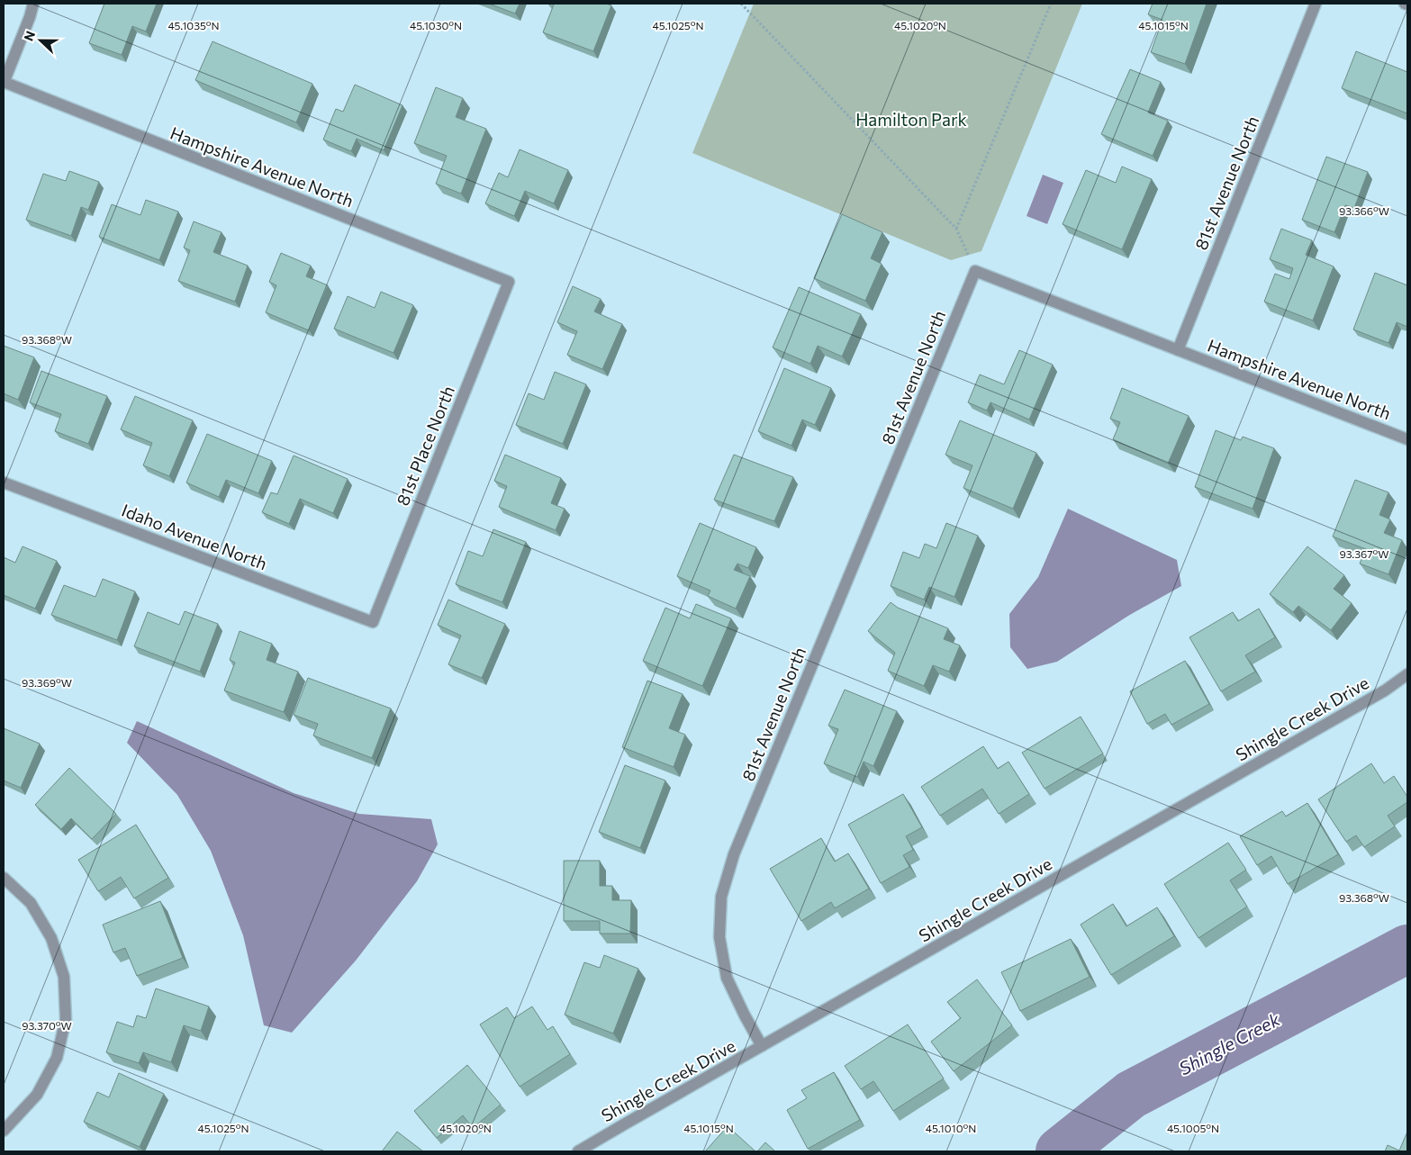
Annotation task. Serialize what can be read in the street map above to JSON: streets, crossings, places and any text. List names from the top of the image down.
{
  "streets": {
    "street": [
      "Hampshire Avenue North",
      "81st Avenue North",
      "81st Place North",
      "Idaho Avenue North",
      "Shingle Creek Drive"
    ]
  },
  "crossings": [
    ["Hampshire Avenue North", "81st Avenue North"],
    ["Hampshire Avenue North", "81st Place North"],
    ["81st Avenue North", "Shingle Creek Drive"],
    ["81st Place North", "Idaho Avenue North"]
  ],
  "water": ["Shingle Creek"],
  "parks": ["Hamilton Park"],
  "north": "left",
  "coordinates": [
    "45.1035°N",
    "45.1030°N",
    "45.1025°N",
    "45.1020°N",
    "45.1015°N",
    "93.366°W",
    "93.368°W",
    "93.367°W",
    "93.369°W",
    "93.370°W",
    "45.1010°N",
    "45.1005°N"
  ]
}
